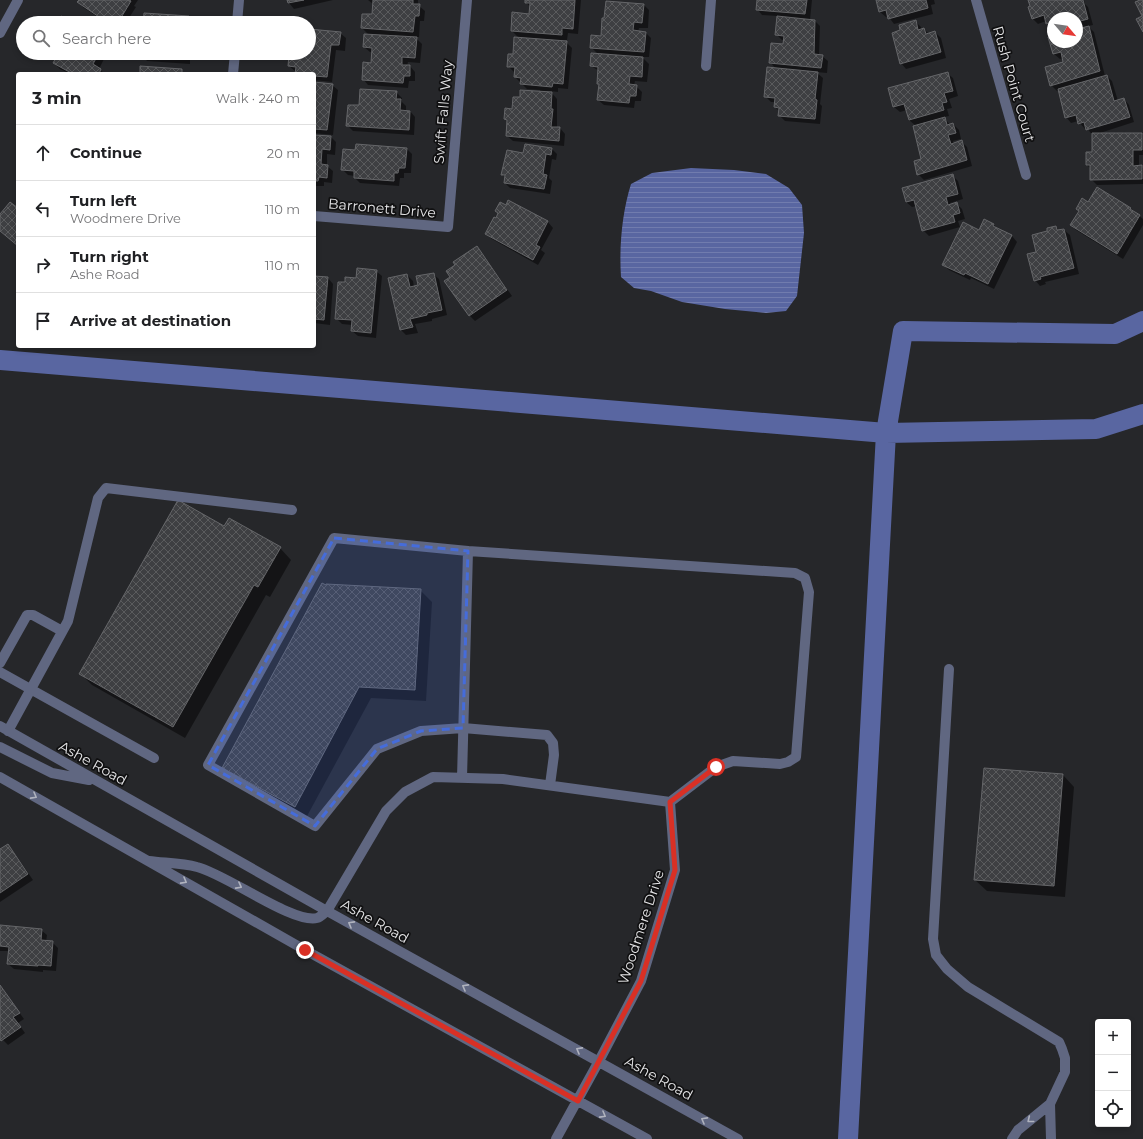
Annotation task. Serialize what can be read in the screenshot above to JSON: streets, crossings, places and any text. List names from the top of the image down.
{
  "streets": {
    "street": [
      "Rush Point Court",
      "Swift Falls Way",
      "Barronett Drive",
      "Ashe Road",
      "Woodmere Drive"
    ]
  },
  "crossings": [
    ["Swift Falls Way", "Barronett Drive"],
    ["Ashe Road", "Woodmere Drive"]
  ],
  "north": "bottom right",
  "page": {
    "search": "Search here",
    "heading": ["3 min", "Walk · 240 m"],
    "list": [
      ["Continue", "20 m"],
      ["Turn left", "Woodmere Drive", "110 m"],
      ["Turn right", "Ashe Road", "110 m"],
      "Arrive at destination"
    ],
    "map_buttons": ["+", "−"]
  }
}
